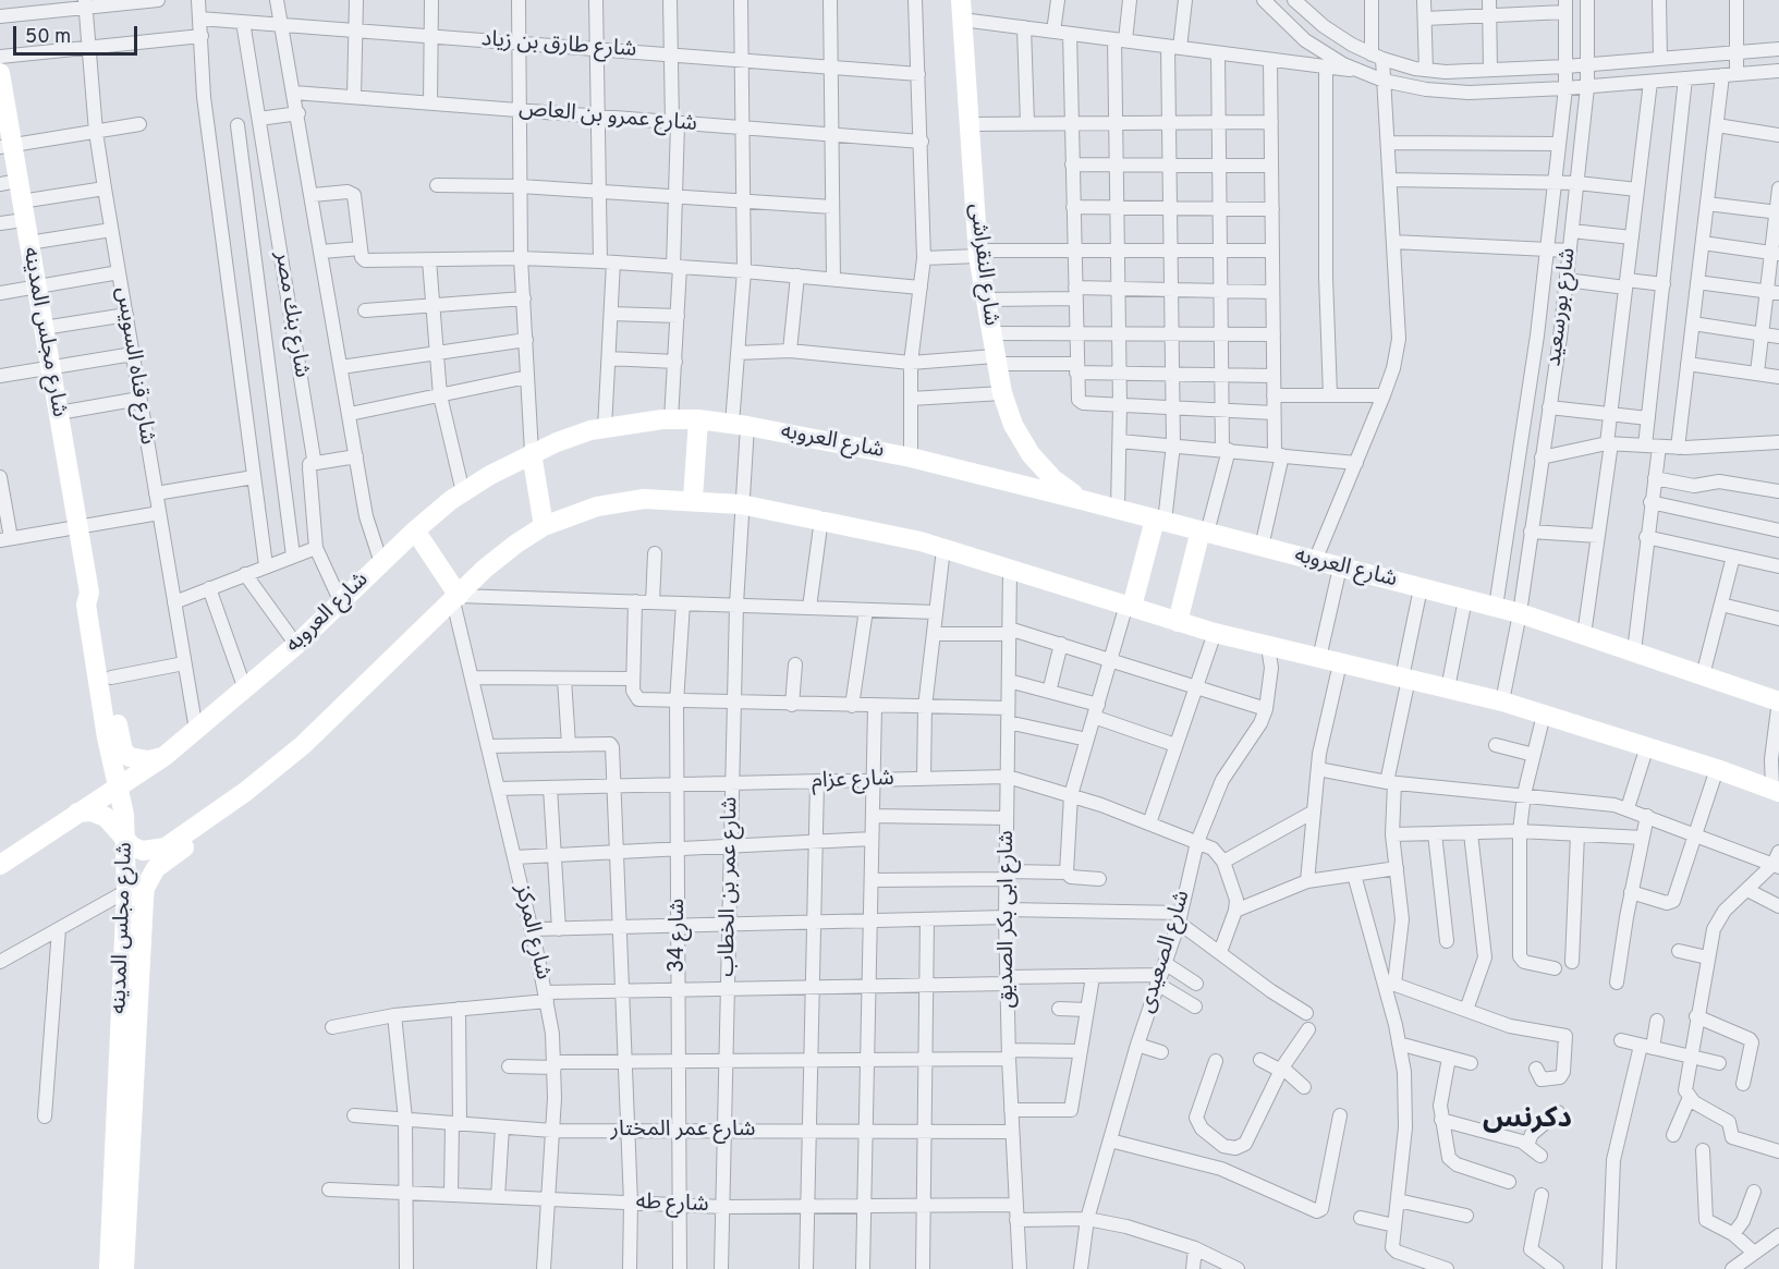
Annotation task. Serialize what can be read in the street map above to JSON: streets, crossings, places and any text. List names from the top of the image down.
{
  "streets": {
    "street": [
      "شارع طارق بن زياد",
      "شارع عمرو بن العاص",
      "شارع النقراشى",
      "شارع بورسعيد",
      "شارع بنك مصر",
      "شارع مجلس المدينه",
      "شارع قناه السويس",
      "شارع العروبه",
      "شارع عزام",
      "شارع عمر بن الخطاب",
      "شارع ابى بكر الصديق",
      "شارع المركز",
      "شارع 34",
      "شارع الصعيدى",
      "شارع عمر المختار",
      "شارع طه"
    ]
  },
  "crossings": [
    ["شارع طارق بن زياد", "شارع بنك مصر"],
    ["شارع النقراشى", "شارع العروبه"],
    ["شارع بورسعيد", "شارع العروبه"],
    ["شارع بنك مصر", "شارع العروبه"],
    ["شارع مجلس المدينه", "شارع العروبه"],
    ["شارع قناه السويس", "شارع العروبه"],
    ["شارع العروبه", "شارع عمر بن الخطاب"],
    ["شارع عزام", "شارع عمر بن الخطاب"],
    ["شارع عزام", "شارع ابى بكر الصديق"],
    ["شارع عزام", "شارع المركز"],
    ["شارع عزام", "شارع 34"],
    ["شارع عزام", "شارع الصعيدى"],
    ["شارع عمر بن الخطاب", "شارع عمر المختار"],
    ["شارع عمر بن الخطاب", "شارع طه"],
    ["شارع ابى بكر الصديق", "شارع عمر المختار"],
    ["شارع ابى بكر الصديق", "شارع طه"],
    ["شارع المركز", "شارع عمر المختار"],
    ["شارع المركز", "شارع طه"],
    ["شارع 34", "شارع عمر المختار"],
    ["شارع 34", "شارع طه"]
  ],
  "districts": ["دكرنس"],
  "scale_bar": "50 m"
}
